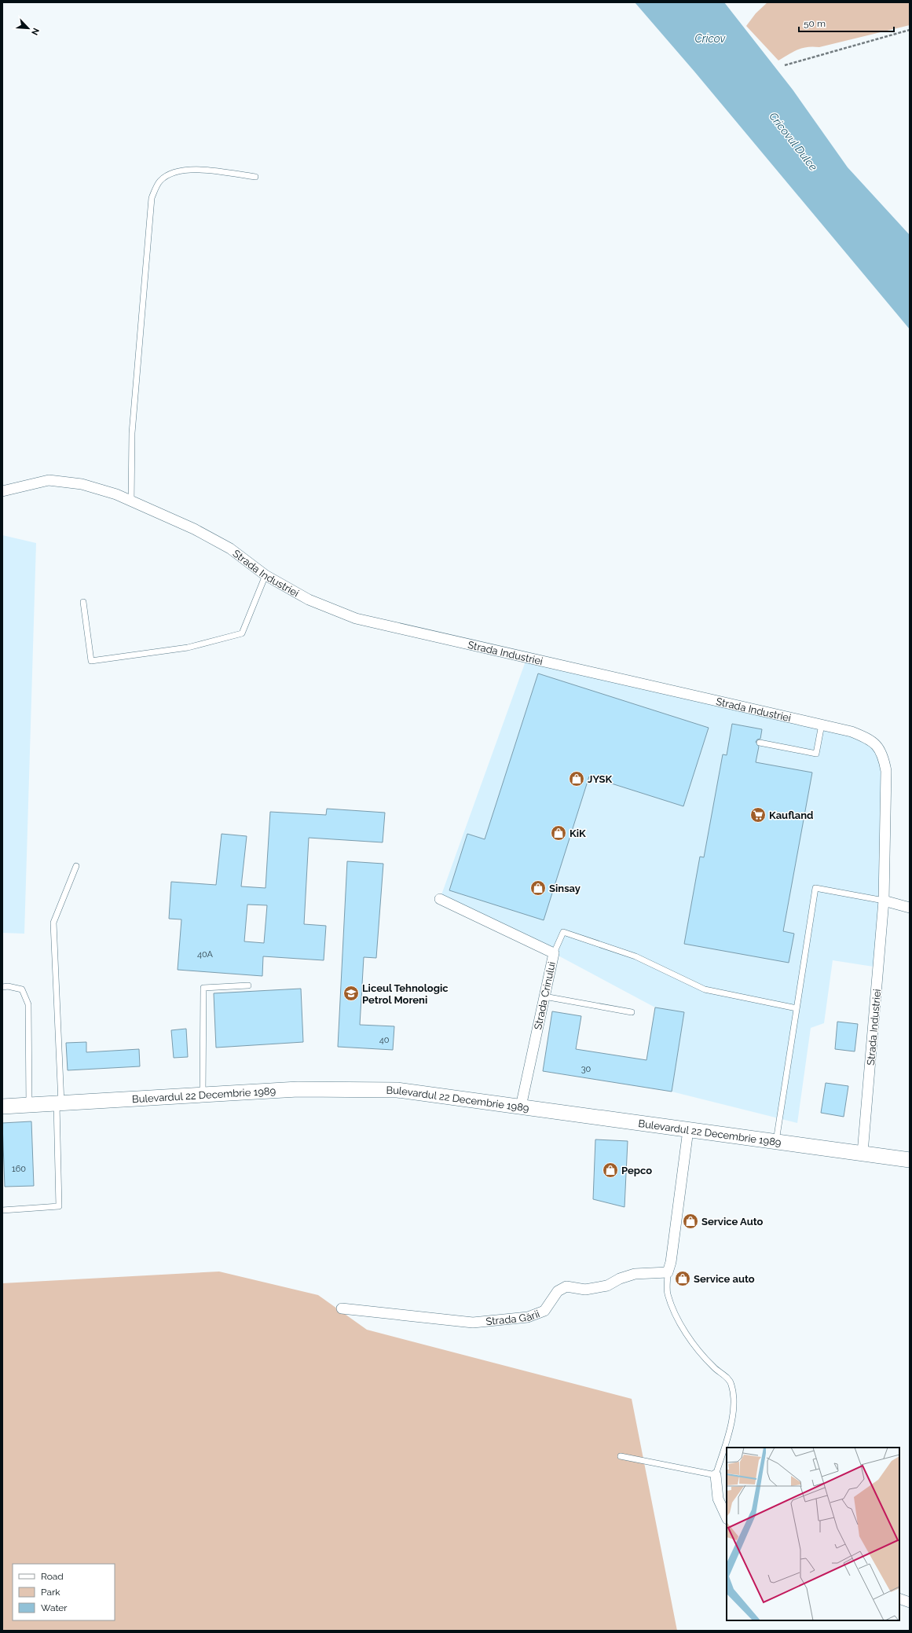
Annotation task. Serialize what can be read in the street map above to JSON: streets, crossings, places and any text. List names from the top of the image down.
{
  "streets": {
    "main road": ["Bulevardul 22 Decembrie 1989"],
    "street": ["Strada Industriei", "Strada Crinului", "Strada Gării"]
  },
  "crossings": [
    ["Strada Industriei", "Bulevardul 22 Decembrie 1989"],
    ["Strada Crinului", "Bulevardul 22 Decembrie 1989"]
  ],
  "water": ["Cricov", "Cricovul Dulce"],
  "places": {
    "shop": [
      "JYSK",
      "KiK",
      "Sinsay",
      "Pepco",
      "Service Auto",
      "Service auto"
    ],
    "supermarket": ["Kaufland"],
    "school or university": ["Liceul Tehnologic Petrol Moreni"]
  },
  "house_numbers": [
    "40A",
    "40",
    "30",
    "160"
  ],
  "legend": ["Road", "Park", "Water"],
  "scale_bar": "50 m",
  "north": "bottom right"
}
